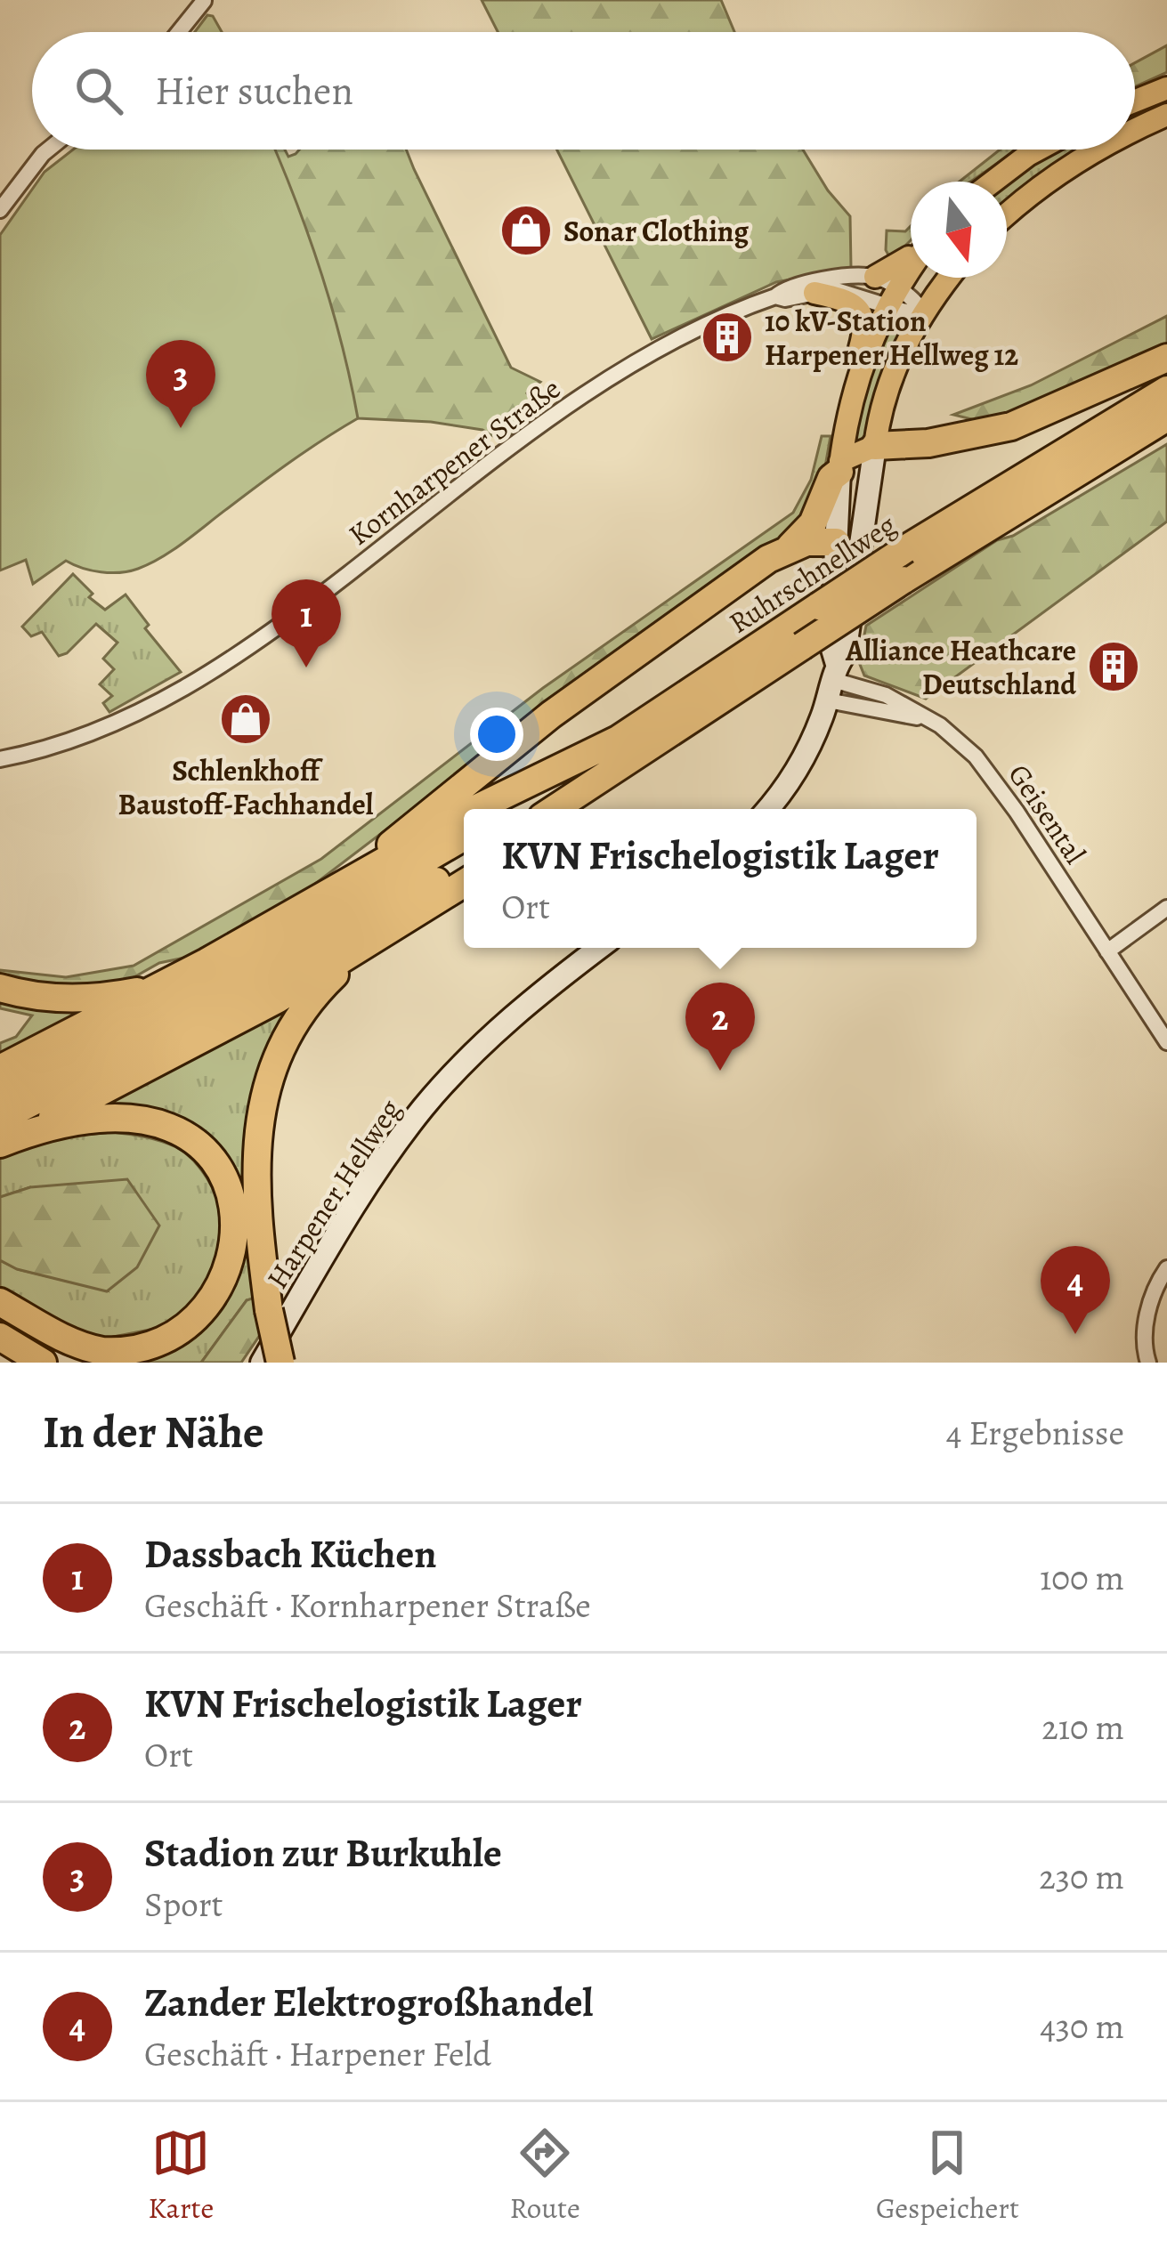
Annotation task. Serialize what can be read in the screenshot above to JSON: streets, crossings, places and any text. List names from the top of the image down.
{
  "streets": {
    "highway": ["Ruhrschnellweg"],
    "main road": ["Harpener Hellweg"],
    "street": ["Kornharpener Straße", "Geisental"]
  },
  "places": {
    "shop": ["Sonar Clothing", "Schlenkhoff Baustoff-Fachhandel"],
    "building": ["10 kV-Station Harpener Hellweg 12", "Alliance Heathcare Deutschland"]
  },
  "north": "bottom",
  "page": {
    "search": "Hier suchen",
    "pins": [
      "3",
      "1",
      "2",
      "4"
    ],
    "popup": ["KVN Frischelogistik Lager", "Ort"],
    "heading": ["In der Nähe", "4 Ergebnisse"],
    "list": [
      {
        "mark": "1",
        "name": "Dassbach Küchen",
        "note": "Geschäft · Kornharpener Straße",
        "value": "100 m"
      },
      {
        "mark": "2",
        "name": "KVN Frischelogistik Lager",
        "note": "Ort",
        "value": "210 m"
      },
      {
        "mark": "3",
        "name": "Stadion zur Burkuhle",
        "note": "Sport",
        "value": "230 m"
      },
      {
        "mark": "4",
        "name": "Zander Elektrogroßhandel",
        "note": "Geschäft · Harpener Feld",
        "value": "430 m"
      }
    ],
    "nav": ["Karte", "Route", "Gespeichert"]
  }
}
